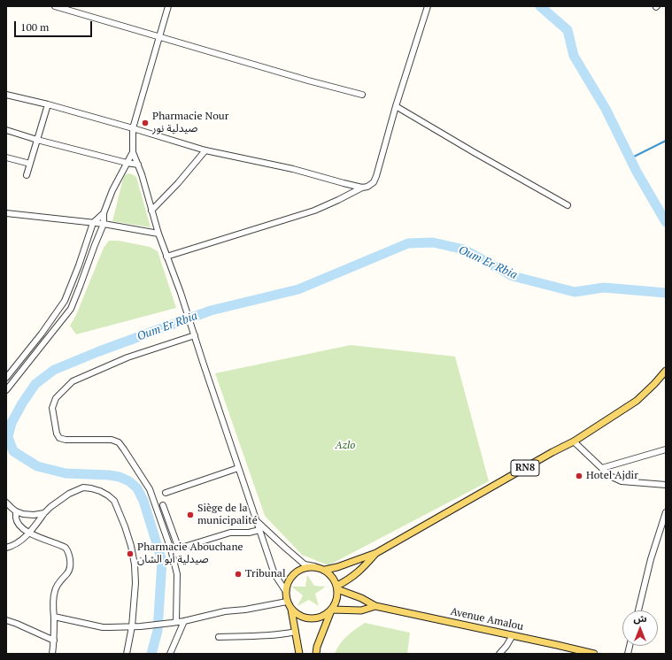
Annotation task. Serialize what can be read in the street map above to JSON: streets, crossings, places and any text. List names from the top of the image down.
{
  "streets": {
    "main road": ["RN8", "Avenue Amalou"]
  },
  "water": ["Oum Er Rbia"],
  "parks": ["Azlo"],
  "places": [
    "Pharmacie Nour صيدلية نور",
    "Hotel Ajdir",
    "Siège de la municipalité",
    "Pharmacie Abouchane صيدلية أبو الشان",
    "Tribunal"
  ],
  "scale_bar": "100 m",
  "north": "top"
}
